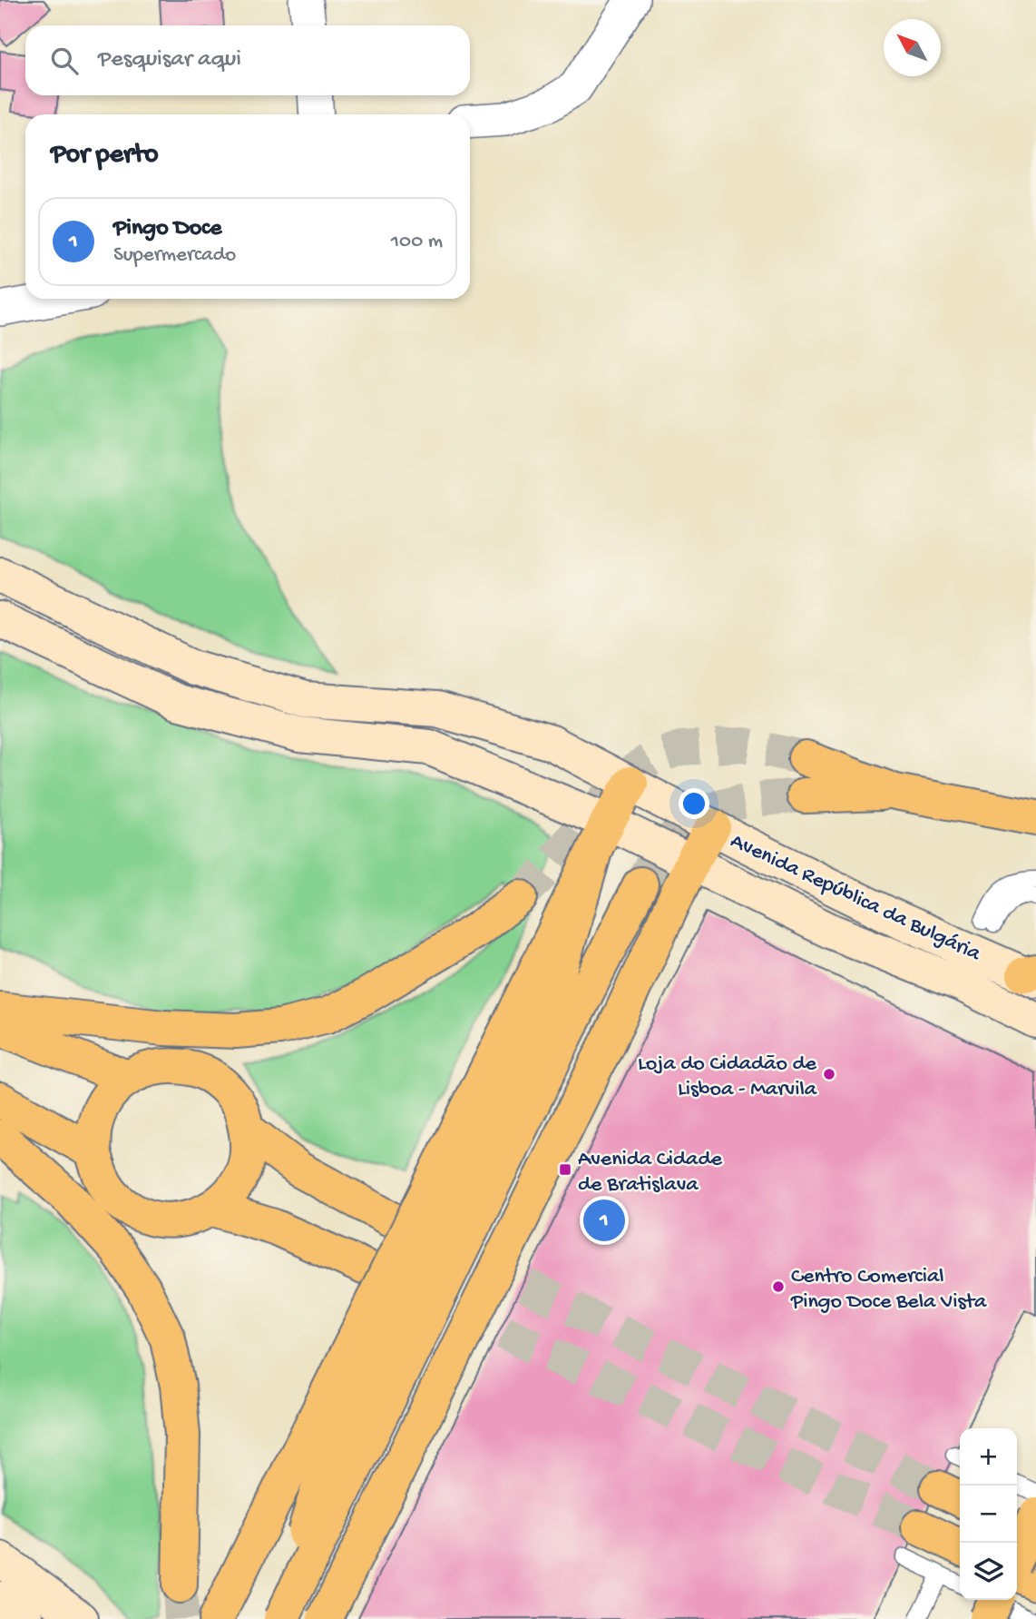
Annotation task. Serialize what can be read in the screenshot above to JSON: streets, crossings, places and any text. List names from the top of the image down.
{
  "streets": {
    "street": ["Avenida República da Bulgária"]
  },
  "places": {
    "other": ["Loja do Cidadão de Lisboa - Marvila", "Centro Comercial Pingo Doce Bela Vista"],
    "transit": ["Avenida Cidade de Bratislava"]
  },
  "north": "top left",
  "page": {
    "search": "Pesquisar aqui",
    "heading": "Por perto",
    "list": [
      {
        "mark": "1",
        "name": "Pingo Doce",
        "note": "Supermercado",
        "value": "100 m"
      }
    ],
    "pins": "1",
    "map_buttons": ["+", "−"]
  }
}
